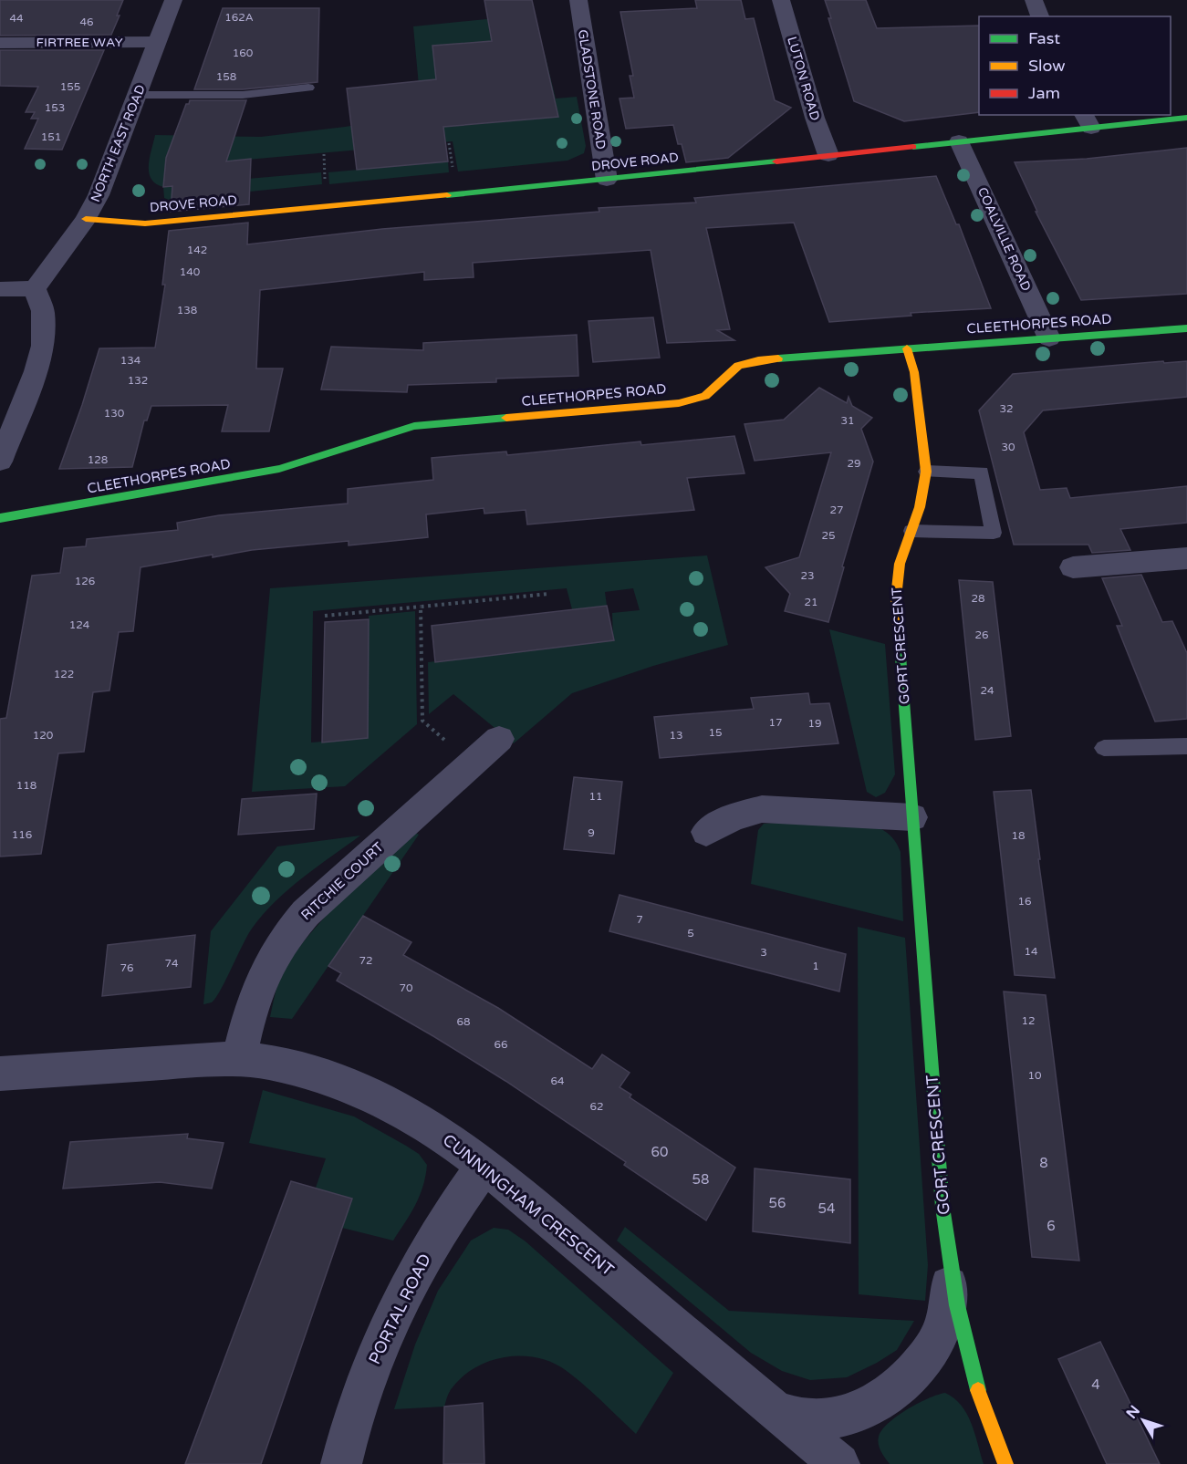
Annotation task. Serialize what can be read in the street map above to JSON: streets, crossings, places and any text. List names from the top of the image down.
{
  "streets": {
    "street": [
      "FIRTREE WAY",
      "LUTON ROAD",
      "GLADSTONE ROAD",
      "NORTH EAST ROAD",
      "DROVE ROAD",
      "COALVILLE ROAD",
      "CLEETHORPES ROAD",
      "GORT CRESCENT",
      "RITCHIE COURT",
      "CUNNINGHAM CRESCENT",
      "PORTAL ROAD"
    ]
  },
  "crossings": [
    ["FIRTREE WAY", "NORTH EAST ROAD"],
    ["LUTON ROAD", "DROVE ROAD"],
    ["GLADSTONE ROAD", "DROVE ROAD"],
    ["NORTH EAST ROAD", "DROVE ROAD"],
    ["DROVE ROAD", "COALVILLE ROAD"],
    ["COALVILLE ROAD", "CLEETHORPES ROAD"],
    ["CLEETHORPES ROAD", "GORT CRESCENT"],
    ["RITCHIE COURT", "CUNNINGHAM CRESCENT"],
    ["CUNNINGHAM CRESCENT", "PORTAL ROAD"]
  ],
  "house_numbers": [
    "162A",
    "44",
    "46",
    "160",
    "158",
    "155",
    "153",
    "151",
    "142",
    "140",
    "138",
    "134",
    "132",
    "32",
    "130",
    "31",
    "30",
    "128",
    "29",
    "27",
    "25",
    "23",
    "126",
    "28",
    "21",
    "124",
    "26",
    "122",
    "24",
    "17",
    "19",
    "15",
    "120",
    "13",
    "118",
    "11",
    "9",
    "116",
    "18",
    "16",
    "7",
    "5",
    "14",
    "3",
    "72",
    "74",
    "1",
    "76",
    "70",
    "12",
    "68",
    "66",
    "10",
    "64",
    "62",
    "60",
    "8",
    "58",
    "56",
    "54",
    "6",
    "4"
  ],
  "legend": ["Fast", "Slow", "Jam"],
  "north": "top left"
}
